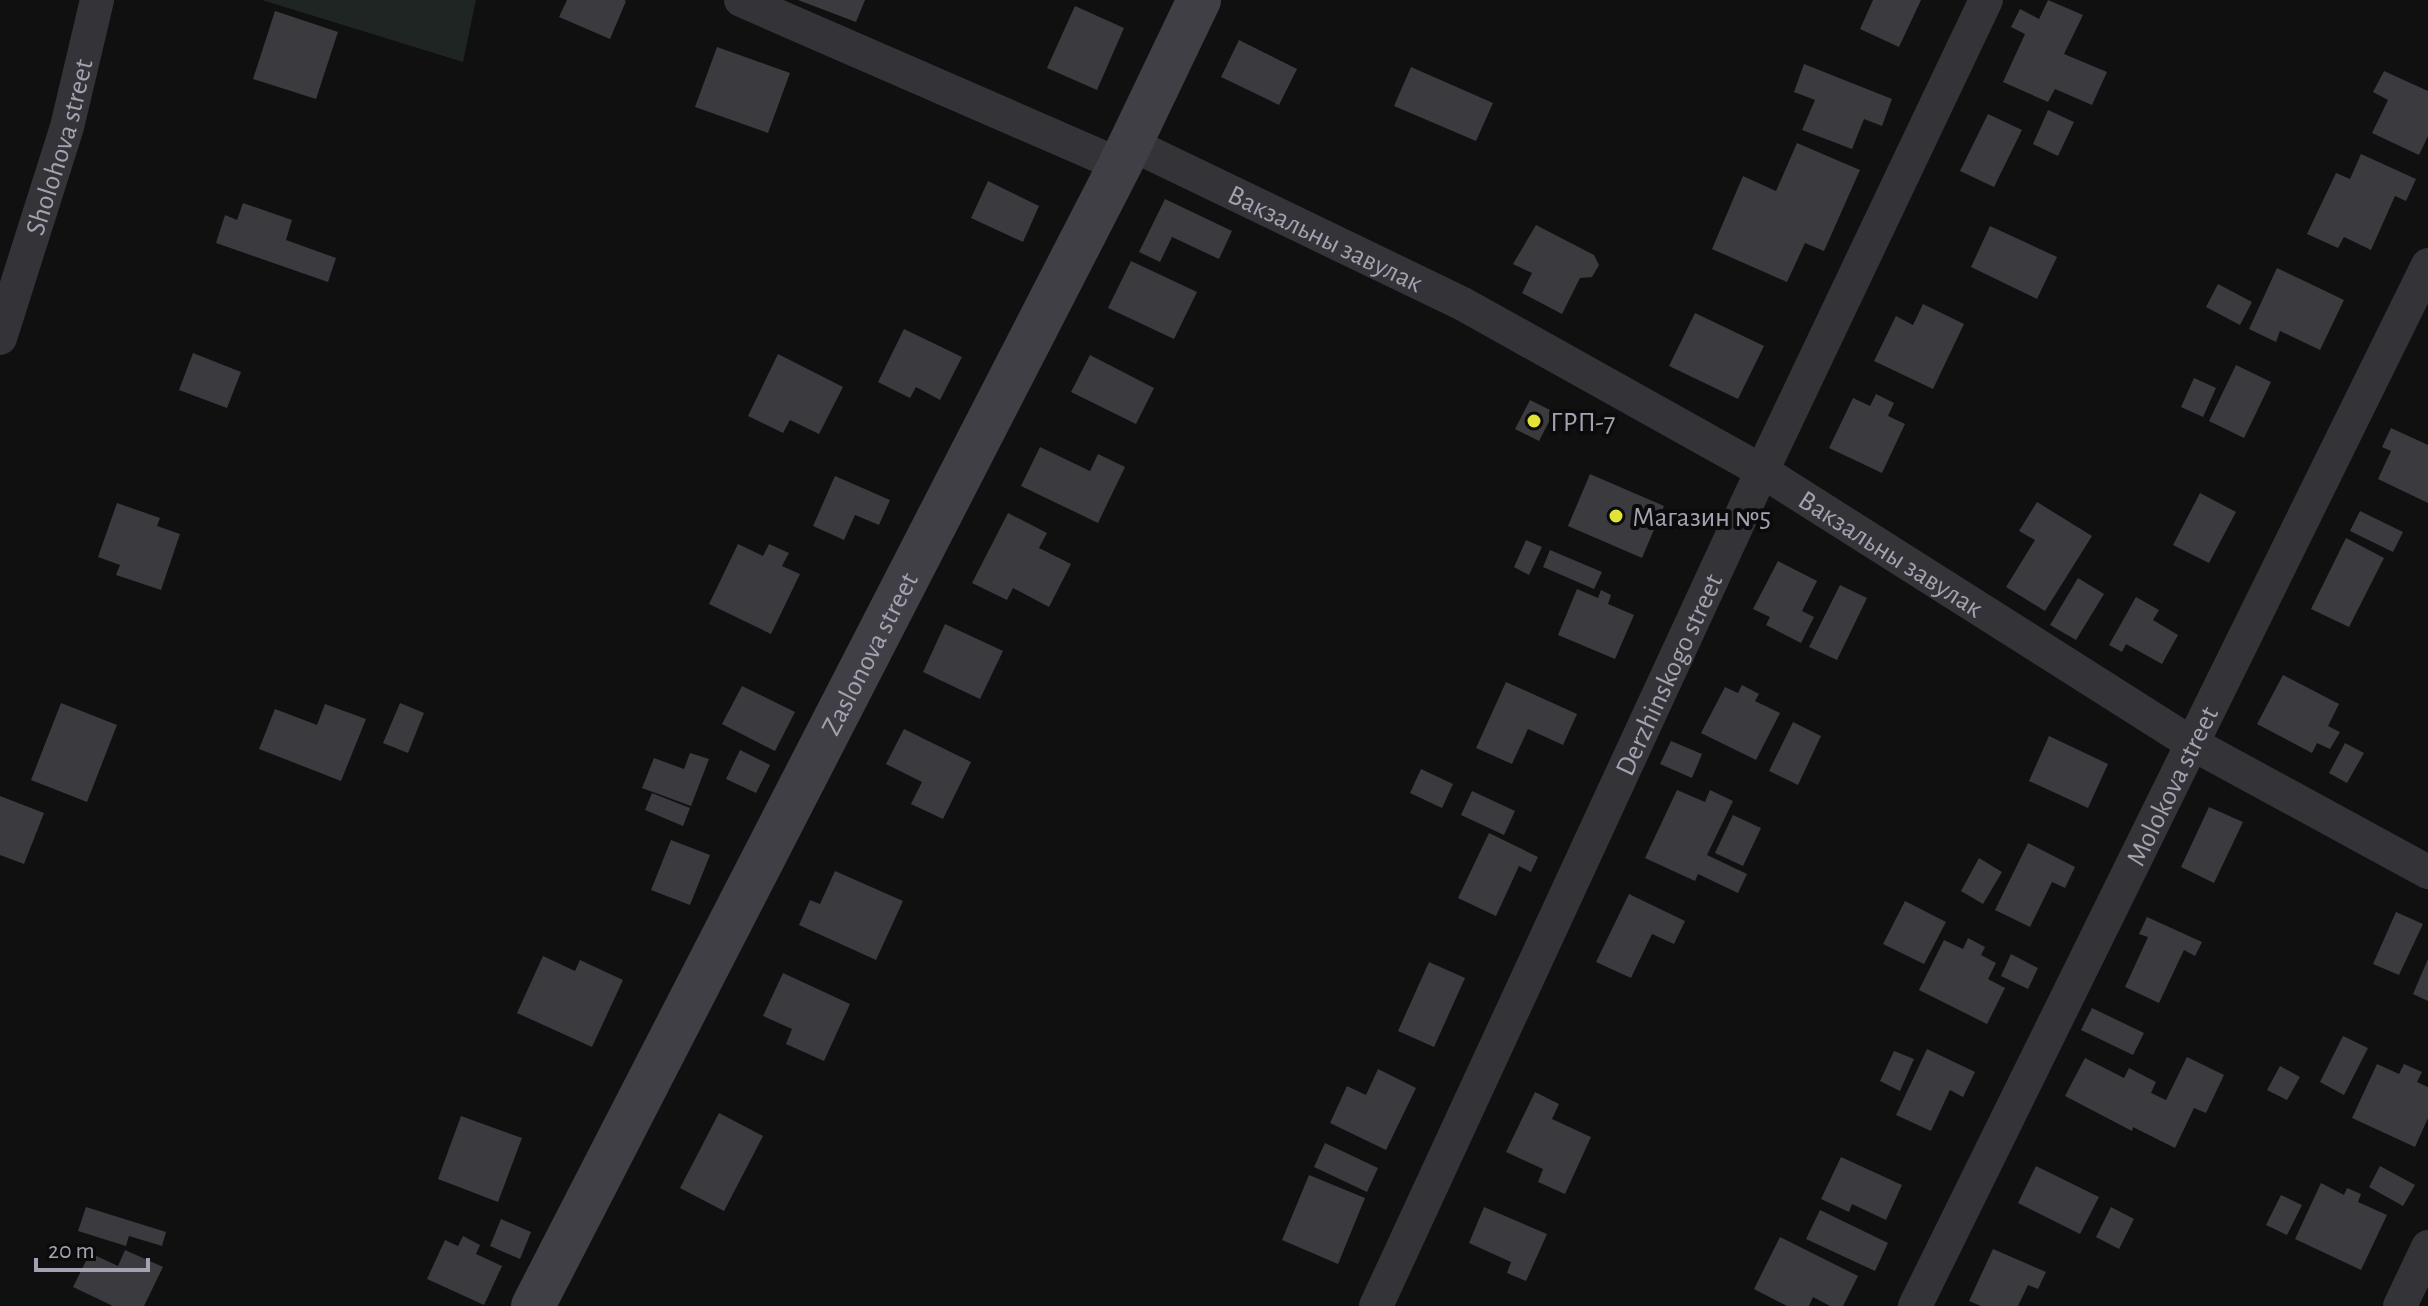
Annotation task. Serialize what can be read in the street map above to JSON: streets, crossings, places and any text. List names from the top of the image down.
{
  "streets": {
    "street": [
      "Sholohova street",
      "Вакзальны завулак",
      "Zaslonova street",
      "Derzhinskogo street",
      "Molokova street"
    ]
  },
  "crossings": [
    ["Вакзальны завулак", "Zaslonova street"],
    ["Вакзальны завулак", "Derzhinskogo street"],
    ["Вакзальны завулак", "Molokova street"]
  ],
  "places": ["ГРП-7", "Магазин №5"],
  "scale_bar": "20 m"
}
